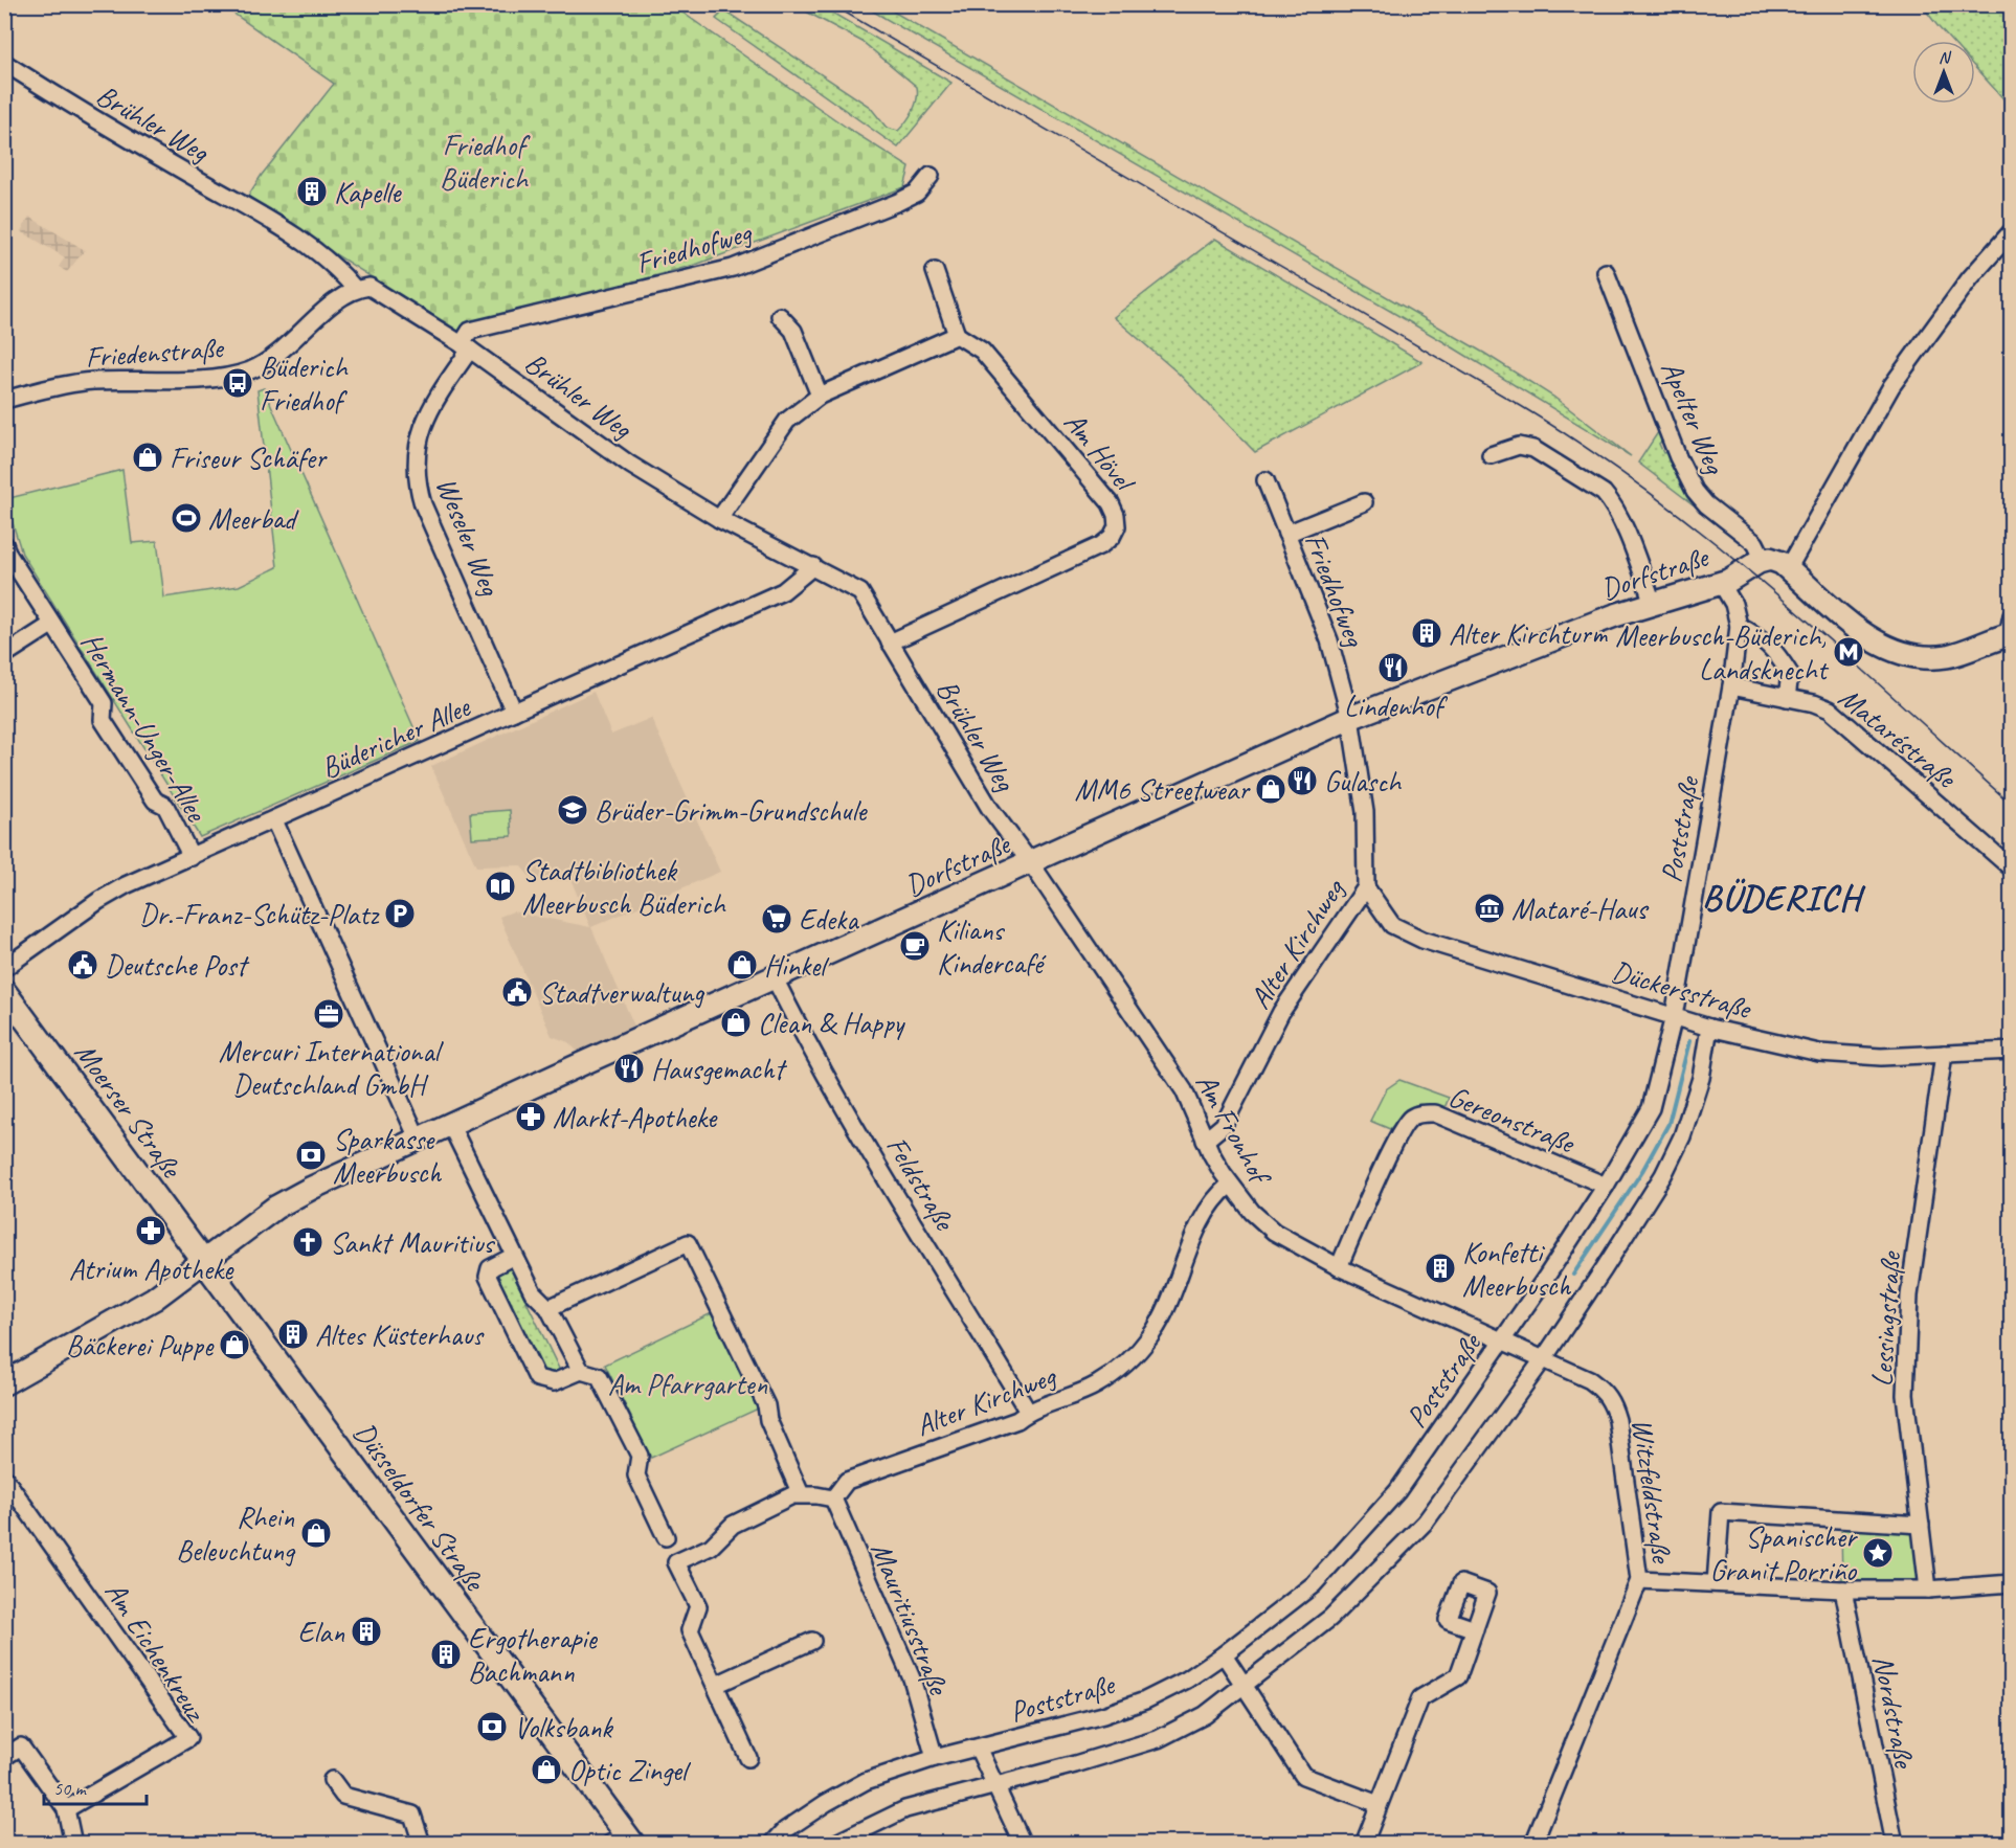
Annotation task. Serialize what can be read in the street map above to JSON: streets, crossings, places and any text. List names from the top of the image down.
{
  "streets": {
    "main road": ["Dorfstraße", "Moerser Straße", "Düsseldorfer Straße"],
    "street": [
      "Brühler Weg",
      "Friedhofweg",
      "Friedenstraße",
      "Apelter Weg",
      "Am Hövel",
      "Weseler Weg",
      "Hermann-Unger-Allee",
      "Büdericher Allee",
      "Mataréstraße",
      "Poststraße",
      "Alter Kirchweg",
      "Dückersstraße",
      "Gereonstraße",
      "Am Fronhof",
      "Feldstraße",
      "Lessingstraße",
      "Witzfeldstraße",
      "Mauritiusstraße",
      "Am Eichenkreuz",
      "Nordstraße"
    ]
  },
  "crossings": [
    ["Brühler Weg", "Friedhofweg"],
    ["Brühler Weg", "Friedenstraße"],
    ["Brühler Weg", "Am Hövel"],
    ["Brühler Weg", "Weseler Weg"],
    ["Brühler Weg", "Dorfstraße"],
    ["Brühler Weg", "Büdericher Allee"],
    ["Brühler Weg", "Am Fronhof"],
    ["Friedhofweg", "Weseler Weg"],
    ["Friedhofweg", "Dorfstraße"],
    ["Friedhofweg", "Alter Kirchweg"],
    ["Apelter Weg", "Dorfstraße"],
    ["Weseler Weg", "Büdericher Allee"],
    ["Dorfstraße", "Poststraße"],
    ["Dorfstraße", "Alter Kirchweg"],
    ["Dorfstraße", "Moerser Straße"],
    ["Dorfstraße", "Am Fronhof"],
    ["Dorfstraße", "Feldstraße"],
    ["Dorfstraße", "Düsseldorfer Straße"],
    ["Hermann-Unger-Allee", "Büdericher Allee"],
    ["Mataréstraße", "Poststraße"],
    ["Poststraße", "Dückersstraße"],
    ["Poststraße", "Gereonstraße"],
    ["Poststraße", "Am Fronhof"],
    ["Poststraße", "Witzfeldstraße"],
    ["Poststraße", "Mauritiusstraße"],
    ["Alter Kirchweg", "Dückersstraße"],
    ["Alter Kirchweg", "Am Fronhof"],
    ["Alter Kirchweg", "Feldstraße"],
    ["Alter Kirchweg", "Mauritiusstraße"],
    ["Dückersstraße", "Lessingstraße"],
    ["Moerser Straße", "Düsseldorfer Straße"],
    ["Gereonstraße", "Am Fronhof"],
    ["Am Fronhof", "Witzfeldstraße"]
  ],
  "districts": ["BÜDERICH"],
  "parks": ["Friedhof Büderich", "Am Pfarrgarten"],
  "places": {
    "building": [
      "Kapelle",
      "Alter Kirchturm",
      "Konfetti Meerbusch",
      "Altes Küsterhaus",
      "Elan",
      "Ergotherapie Bachmann"
    ],
    "bus stop": ["Büderich Friedhof"],
    "shop": [
      "Friseur Schäfer",
      "MM6 Streetwear",
      "Hinkel",
      "Clean & Happy",
      "Bäckerei Puppe",
      "Rhein Beleuchtung",
      "Optic Zingel"
    ],
    "sports": ["Meerbad"],
    "metro station": ["Meerbusch-Büderich, Landsknecht"],
    "restaurant": ["Lindenhof", "Gulasch", "Hausgemacht"],
    "school or university": ["Brüder-Grimm-Grundschule"],
    "library": ["Stadtbibliothek Meerbusch Büderich"],
    "museum": ["Mataré-Haus"],
    "parking": ["Dr.-Franz-Schütz-Platz"],
    "supermarket": ["Edeka"],
    "cafe": ["Kilians Kindercafé"],
    "public building": ["Deutsche Post", "Stadtverwaltung"],
    "office": ["Mercuri International Deutschland GmbH"],
    "pharmacy": ["Markt-Apotheke", "Atrium Apotheke"],
    "bank": ["Sparkasse Meerbusch", "Volksbank"],
    "church": ["Sankt Mauritius"],
    "place": ["Spanischer Granit Porriño"]
  },
  "scale_bar": "50 m",
  "north": "top"
}
